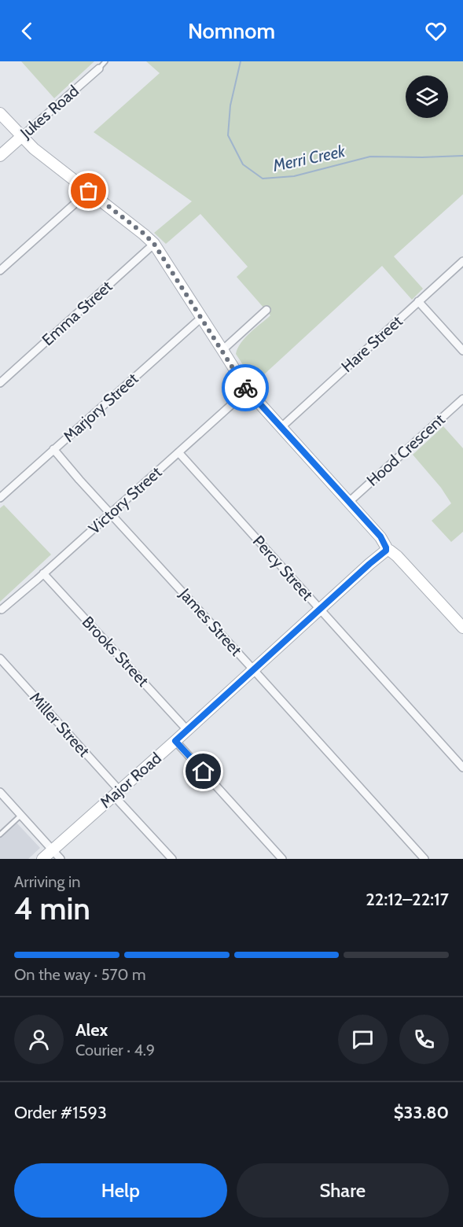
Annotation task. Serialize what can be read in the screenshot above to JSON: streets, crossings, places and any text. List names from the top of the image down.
{
  "streets": {
    "street": [
      "Jukes Road",
      "Emma Street",
      "Hare Street",
      "Marjory Street",
      "Hood Crescent",
      "Victory Street",
      "Percy Street",
      "James Street",
      "Brooks Street",
      "Miller Street",
      "Major Road"
    ]
  },
  "crossings": [
    ["Marjory Street", "James Street"],
    ["Victory Street", "Percy Street"],
    ["Victory Street", "James Street"],
    ["Victory Street", "Brooks Street"],
    ["Percy Street", "Major Road"],
    ["James Street", "Major Road"],
    ["Brooks Street", "Major Road"],
    ["Miller Street", "Major Road"]
  ],
  "water": ["Merri Creek"],
  "page": {
    "header": "Nomnom",
    "heading": ["4 min", "Arriving in", "22:12–22:17"],
    "panel": [
      "Alex",
      "Courier · 4.9",
      "Order #1593",
      "$33.80"
    ],
    "bar": "On the way · 570 m",
    "buttons": ["Help", "Share"]
  }
}
